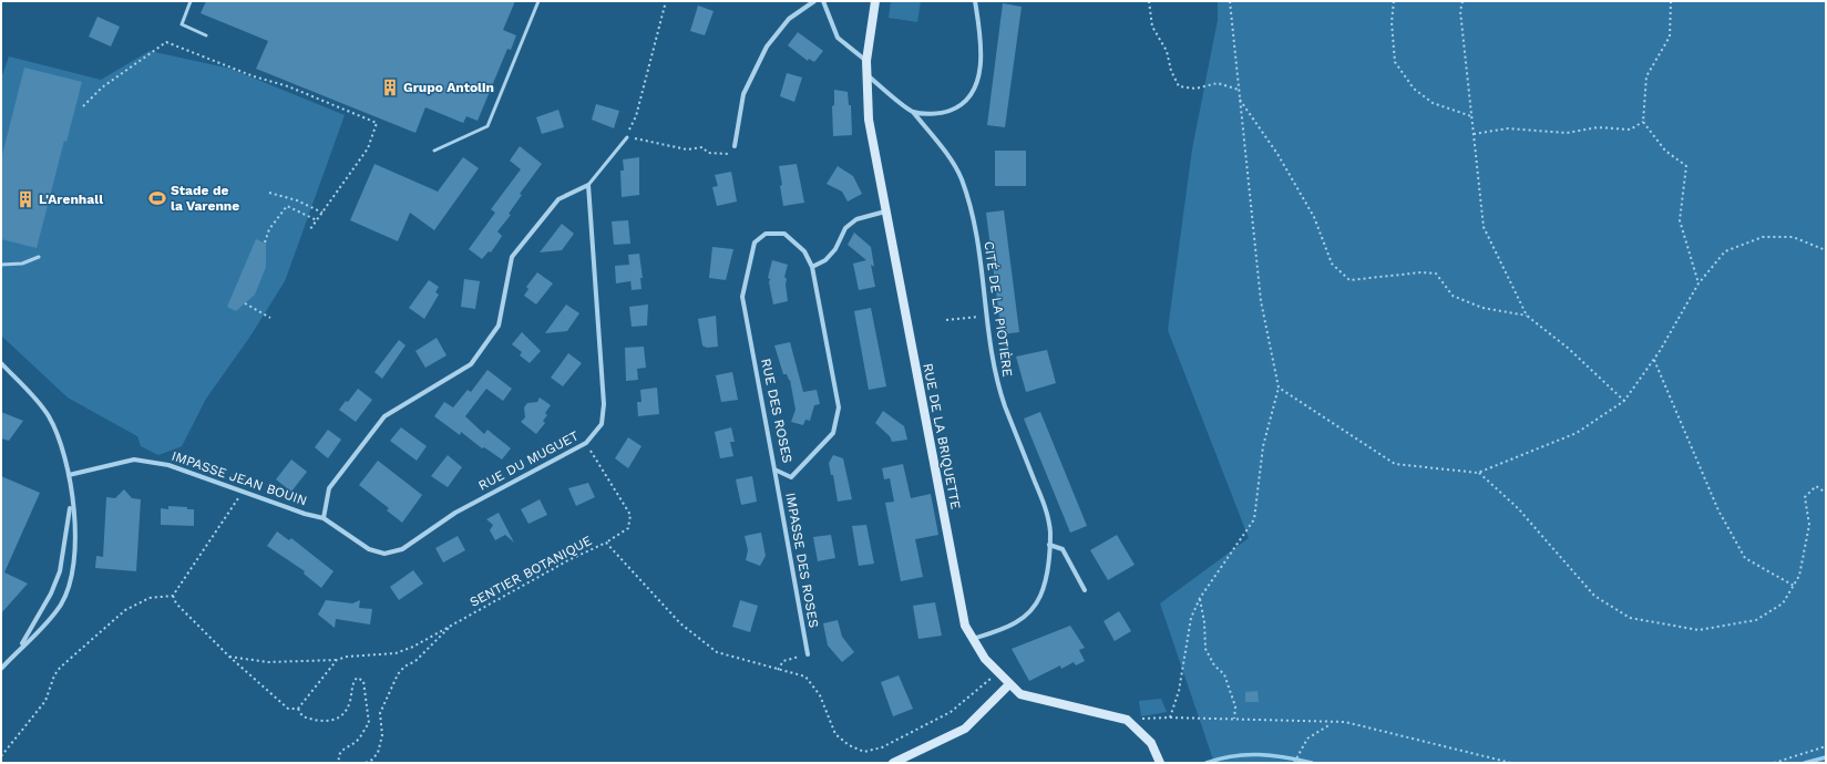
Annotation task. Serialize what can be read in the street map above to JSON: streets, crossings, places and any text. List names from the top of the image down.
{
  "streets": {
    "main road": ["RUE DE LA BRIQUETTE"],
    "street": [
      "CITÉ DE LA PIOTIÈRE",
      "RUE DES ROSES",
      "RUE DU MUGUET",
      "IMPASSE JEAN BOUIN",
      "IMPASSE DES ROSES"
    ],
    "path": ["SENTIER BOTANIQUE"]
  },
  "crossings": [
    ["CITÉ DE LA PIOTIÈRE", "RUE DE LA BRIQUETTE"],
    ["RUE DES ROSES", "IMPASSE DES ROSES"],
    ["RUE DE LA BRIQUETTE", "SENTIER BOTANIQUE"],
    ["RUE DU MUGUET", "IMPASSE JEAN BOUIN"]
  ],
  "places": {
    "building": ["Grupo Antolin", "L'Arenhall"],
    "sports": ["Stade de la Varenne"]
  }
}
